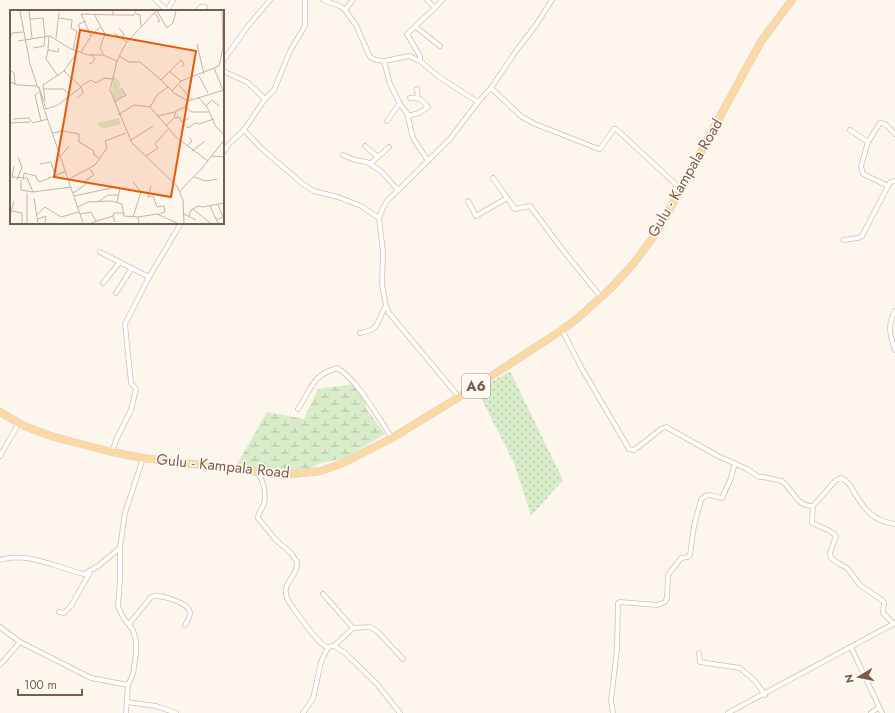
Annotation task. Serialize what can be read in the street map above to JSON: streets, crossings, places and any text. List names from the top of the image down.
{
  "streets": {
    "main road": ["Gulu - Kampala Road", "A6"]
  },
  "scale_bar": "100 m",
  "north": "left"
}
